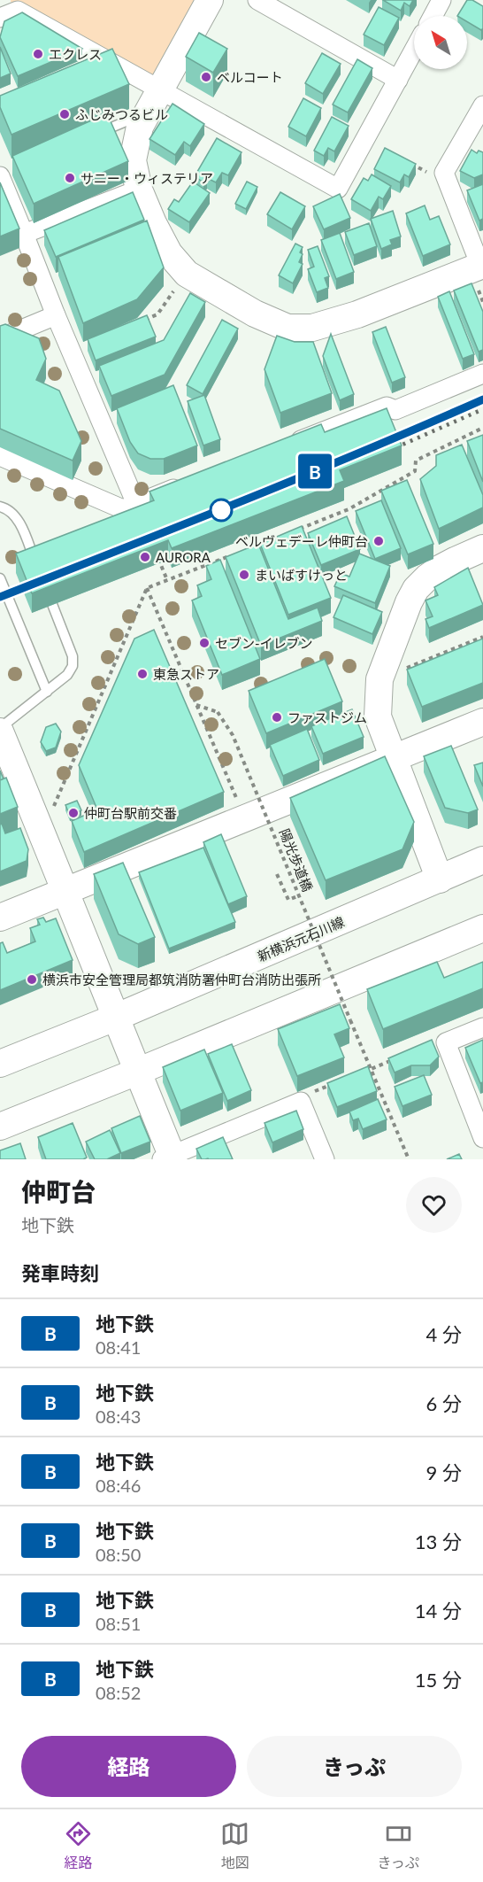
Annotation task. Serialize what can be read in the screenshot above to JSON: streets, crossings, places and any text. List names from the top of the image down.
{
  "streets": {
    "street": ["新横浜元石川線"],
    "path": ["陽光歩道橋"]
  },
  "places": [
    "エクレス",
    "ベルコート",
    "ふじみつるビル",
    "サニー・ウィステリア",
    "ベルヴェデーレ仲町台",
    "AURORA",
    "まいばすけっと",
    "セブン-イレブン",
    "東急ストア",
    "ファストジム",
    "仲町台駅前交番",
    "横浜市安全管理局都筑消防署仲町台消防出張所"
  ],
  "lines": ["metro line B"],
  "north": "top left",
  "page": {
    "on_map": "B",
    "heading": [
      ["仲町台", "地下鉄"],
      "発車時刻"
    ],
    "list": [
      {
        "mark": "B",
        "name": "地下鉄",
        "note": "08:41",
        "value": "4 分"
      },
      {
        "mark": "B",
        "name": "地下鉄",
        "note": "08:43",
        "value": "6 分"
      },
      {
        "mark": "B",
        "name": "地下鉄",
        "note": "08:46",
        "value": "9 分"
      },
      {
        "mark": "B",
        "name": "地下鉄",
        "note": "08:50",
        "value": "13 分"
      },
      {
        "mark": "B",
        "name": "地下鉄",
        "note": "08:51",
        "value": "14 分"
      },
      {
        "mark": "B",
        "name": "地下鉄",
        "note": "08:52",
        "value": "15 分"
      }
    ],
    "buttons": ["経路", "きっぷ"],
    "tabs": ["経路", "地図", "きっぷ"]
  }
}
